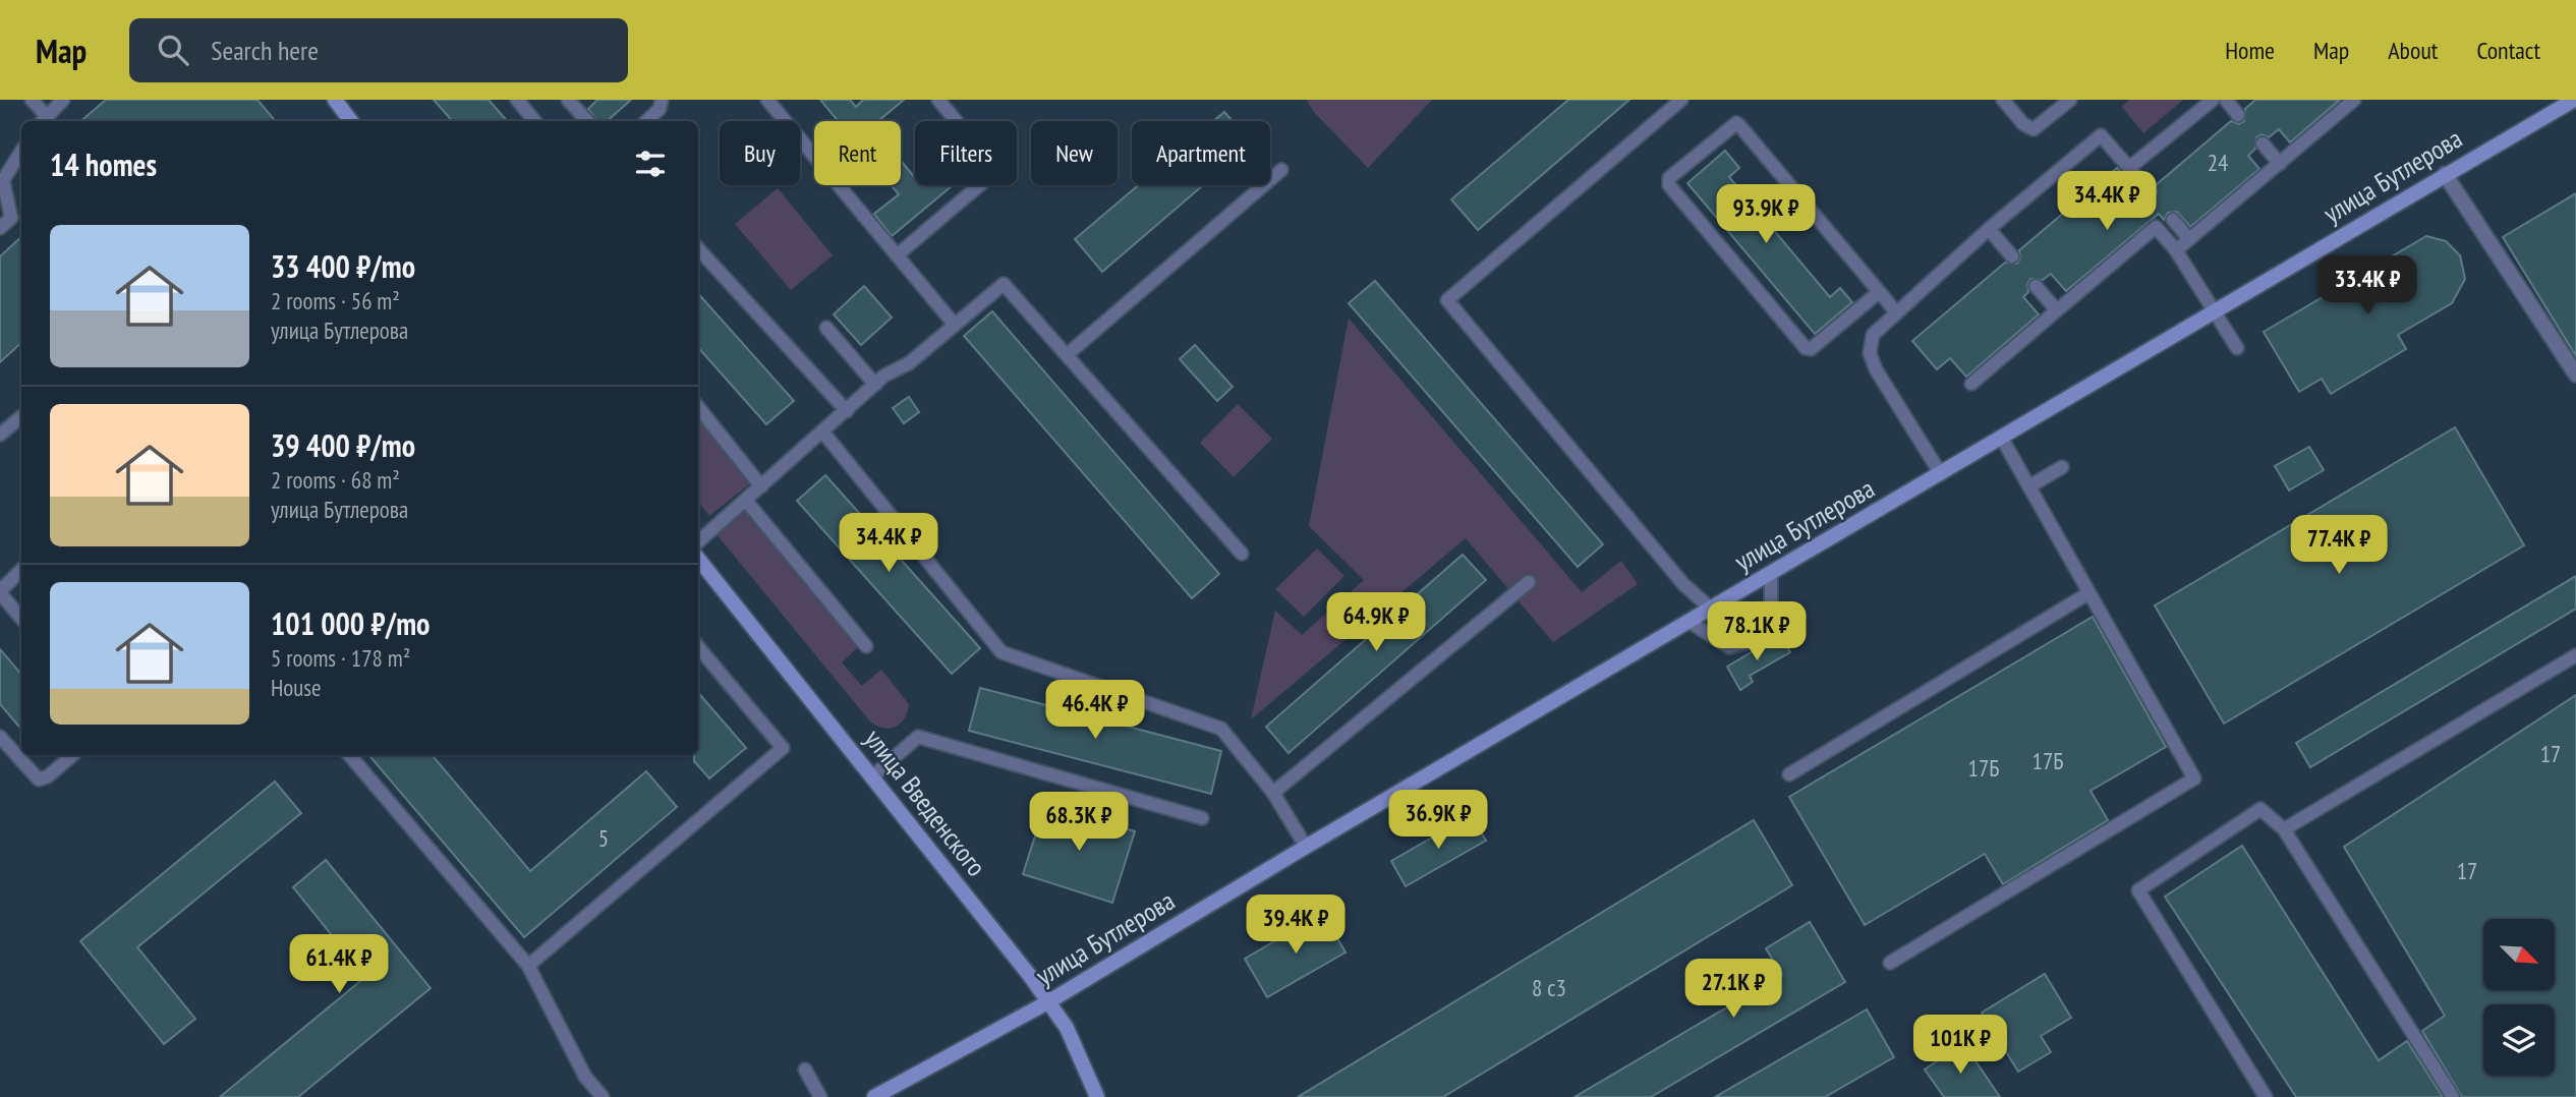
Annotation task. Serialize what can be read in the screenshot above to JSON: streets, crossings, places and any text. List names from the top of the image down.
{
  "streets": {
    "street": ["улица Бутлерова", "улица Введенского"]
  },
  "crossings": [
    ["улица Бутлерова", "улица Введенского"]
  ],
  "house_numbers": [
    "24",
    "17",
    "17Б",
    "17Б",
    "5",
    "17",
    "8 с3"
  ],
  "north": "bottom right",
  "page": {
    "header": "Map",
    "search": "Search here",
    "nav": [
      "Home",
      "Map",
      "About",
      "Contact"
    ],
    "chip": [
      "Buy",
      "Rent",
      "Filters",
      "New",
      "Apartment"
    ],
    "heading": "14 homes",
    "price": [
      "34.4K ₽",
      "93.9K ₽",
      "33.4K ₽",
      "34.4K ₽",
      "77.4K ₽",
      "64.9K ₽",
      "78.1K ₽",
      "46.4K ₽",
      "36.9K ₽",
      "68.3K ₽",
      "39.4K ₽",
      "61.4K ₽",
      "27.1K ₽",
      "101K ₽"
    ],
    "list": [
      {
        "name": "33 400 ₽/mo",
        "note": "2 rooms · 56 m² · улица Бутлерова"
      },
      {
        "name": "39 400 ₽/mo",
        "note": "2 rooms · 68 m² · улица Бутлерова"
      },
      {
        "name": "101 000 ₽/mo",
        "note": "5 rooms · 178 m² · House"
      }
    ]
  }
}
